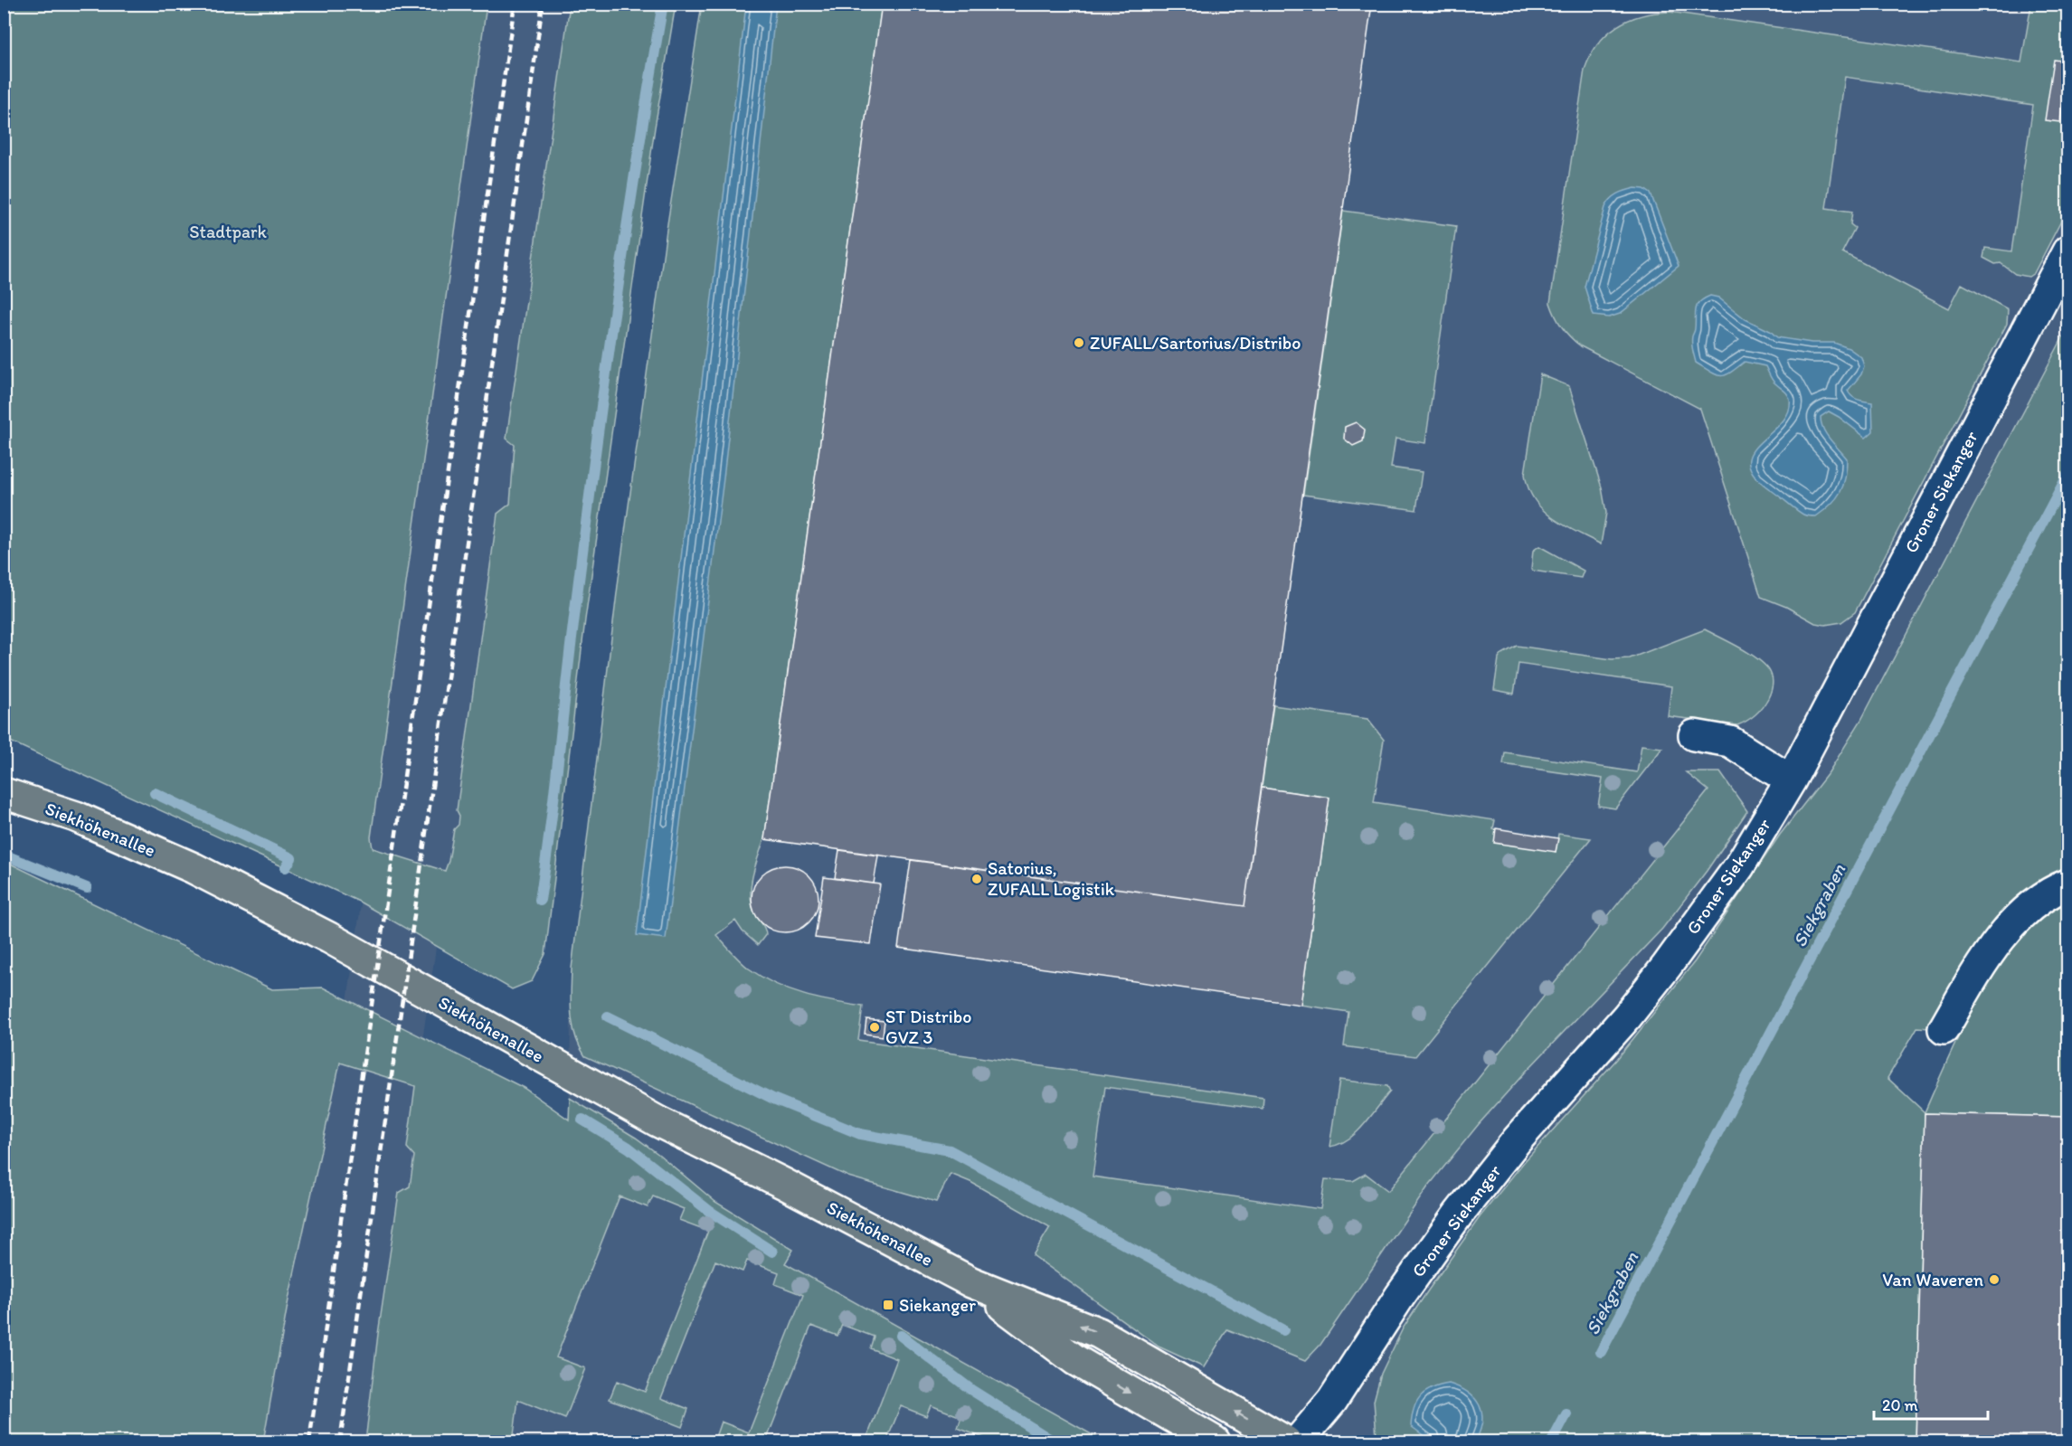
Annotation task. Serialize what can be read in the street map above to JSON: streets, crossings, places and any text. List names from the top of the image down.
{
  "streets": {
    "main road": ["Siekhöhenallee"],
    "street": ["Groner Siekanger"]
  },
  "water": ["Siekgraben"],
  "parks": ["Stadtpark"],
  "places": {
    "other": [
      "ZUFALL/Sartorius/Distribo",
      "Satorius, ZUFALL Logistik",
      "ST Distribo GVZ 3",
      "Van Waveren"
    ],
    "transit": ["Siekanger"]
  },
  "scale_bar": "20 m"
}
